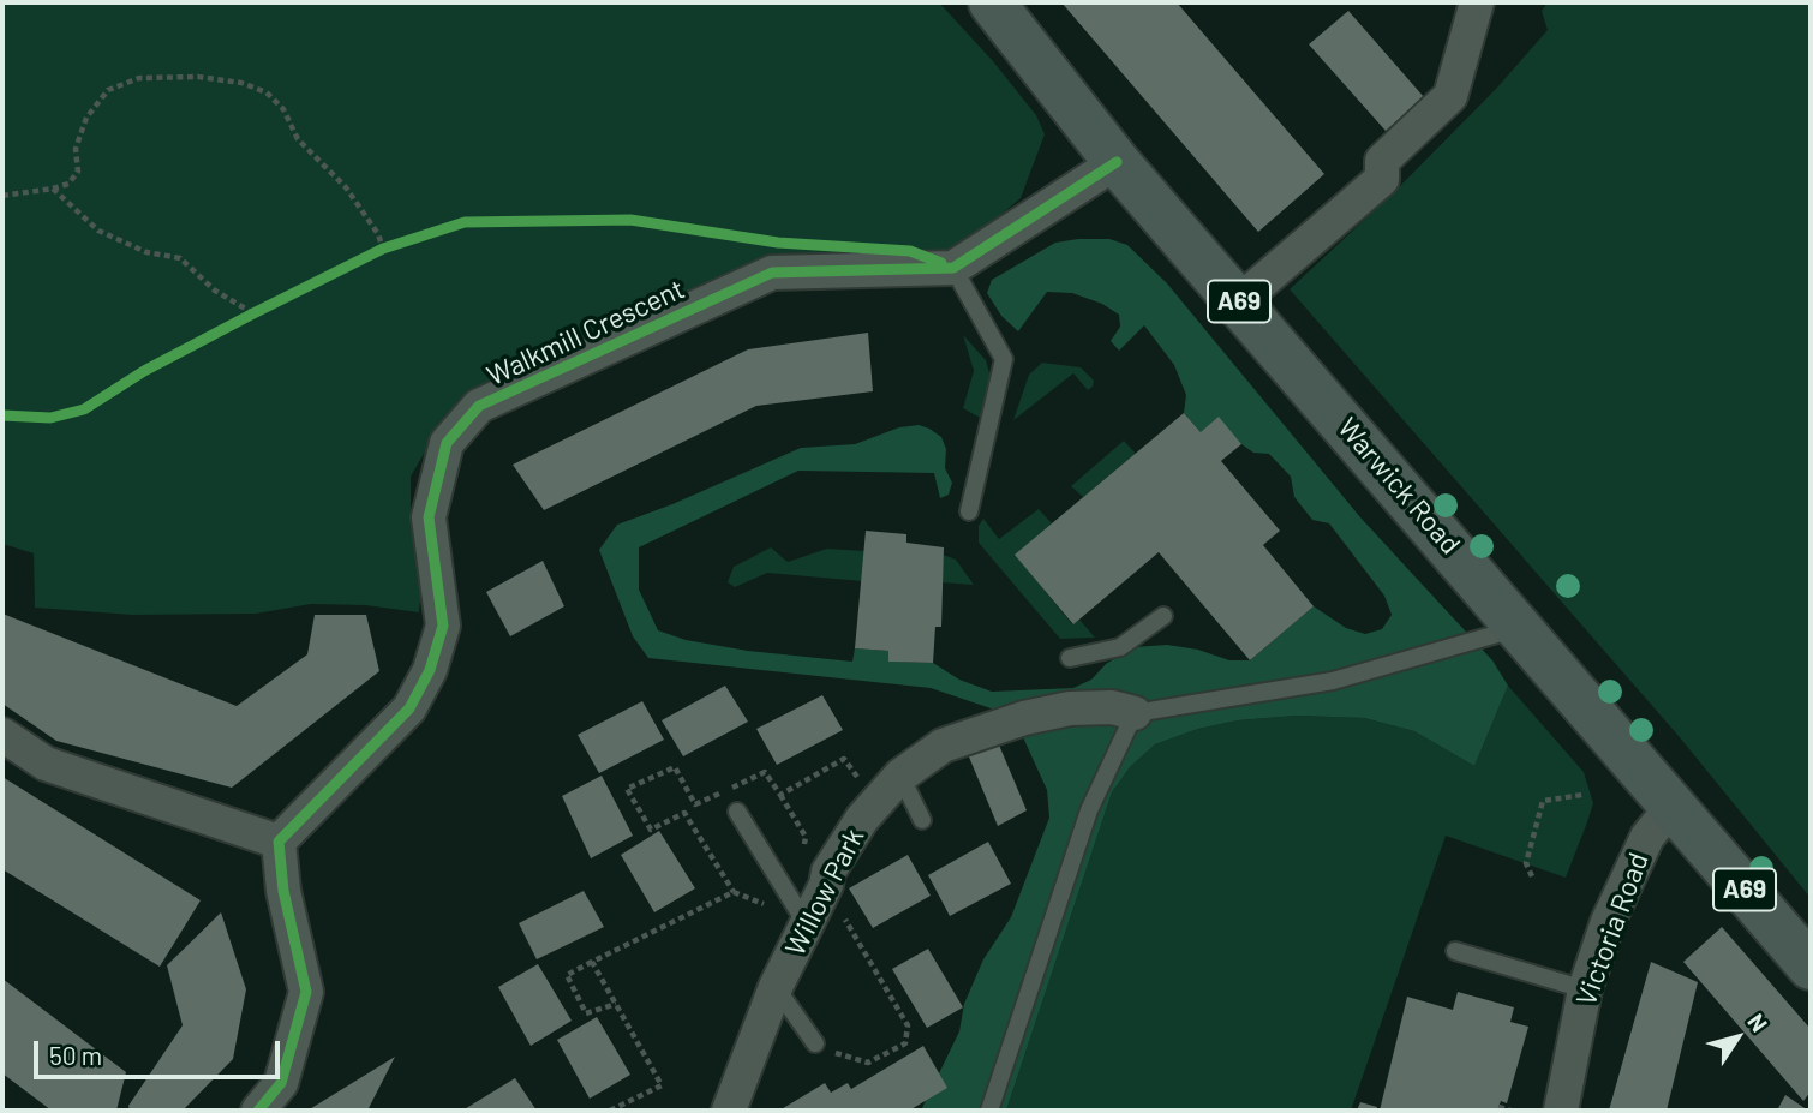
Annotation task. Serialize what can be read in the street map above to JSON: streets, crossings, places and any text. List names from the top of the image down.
{
  "streets": {
    "main road": ["A69", "Warwick Road"],
    "street": ["Walkmill Crescent", "Willow Park", "Victoria Road"]
  },
  "crossings": [
    ["Warwick Road", "Victoria Road"]
  ],
  "scale_bar": "50 m",
  "north": "top right"
}
